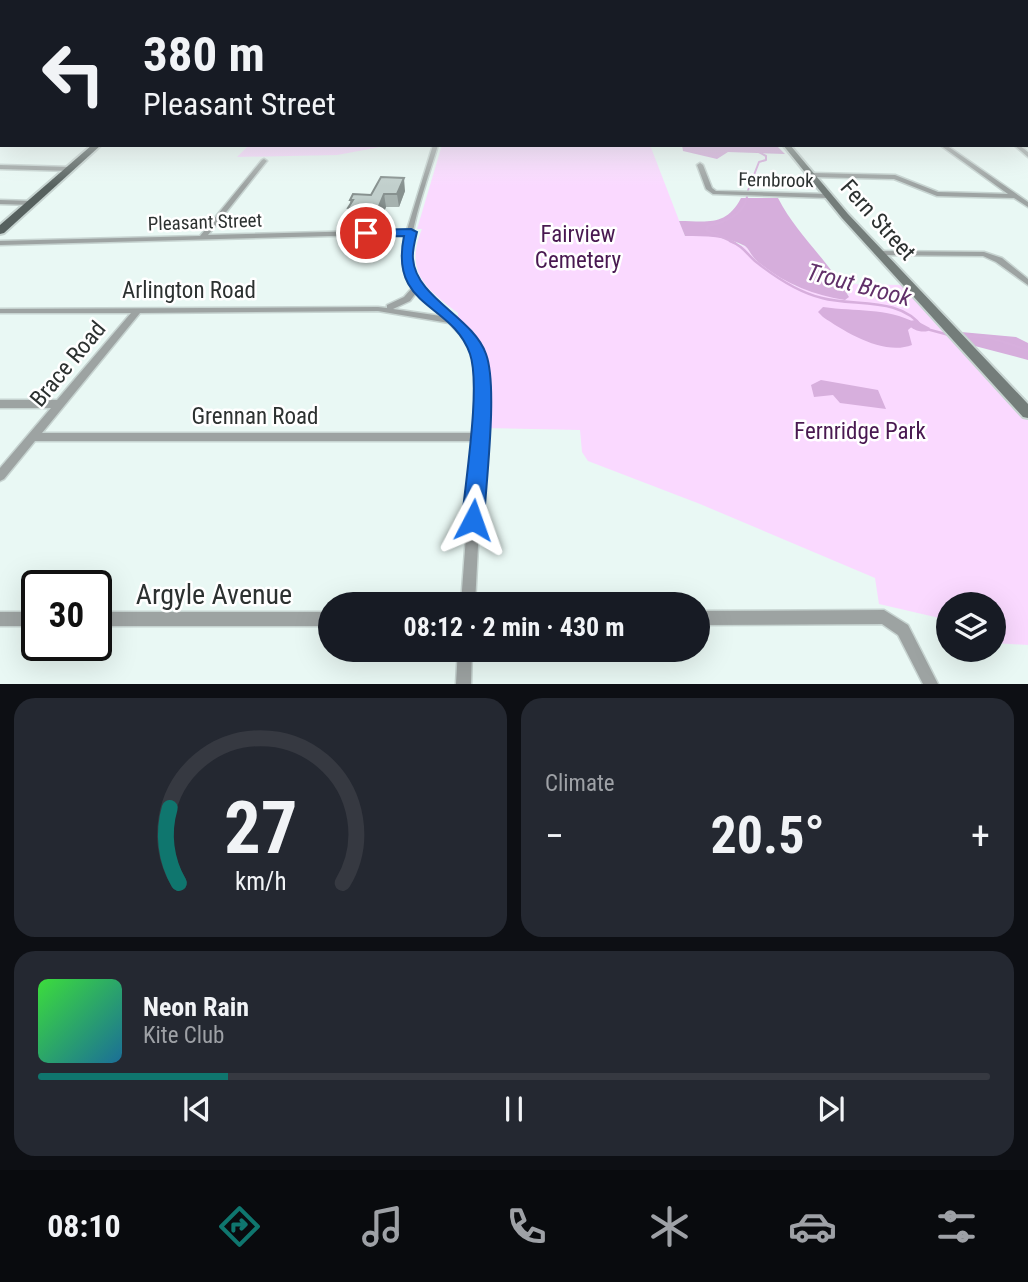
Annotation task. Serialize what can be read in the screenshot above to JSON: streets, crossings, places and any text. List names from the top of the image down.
{
  "streets": {
    "street": [
      "Fernbrook",
      "Fern Street",
      "Pleasant Street",
      "Arlington Road",
      "Brace Road",
      "Grennan Road",
      "Argyle Avenue"
    ]
  },
  "crossings": [
    ["Fernbrook", "Fern Street"],
    ["Arlington Road", "Brace Road"],
    ["Brace Road", "Grennan Road"]
  ],
  "water": ["Trout Brook"],
  "parks": ["Fairview Cemetery", "Fernridge Park"],
  "page": {
    "turn": ["380 m", "Pleasant Street"],
    "limit": "30",
    "trip": "08:12 · 2 min · 430 m",
    "tile": "Climate",
    "heat": ["−", "20.5°", "+"],
    "song": ["Neon Rain", "Kite Club"],
    "tabs": "08:10",
    "gauge": ["27", "km/h"]
  }
}
